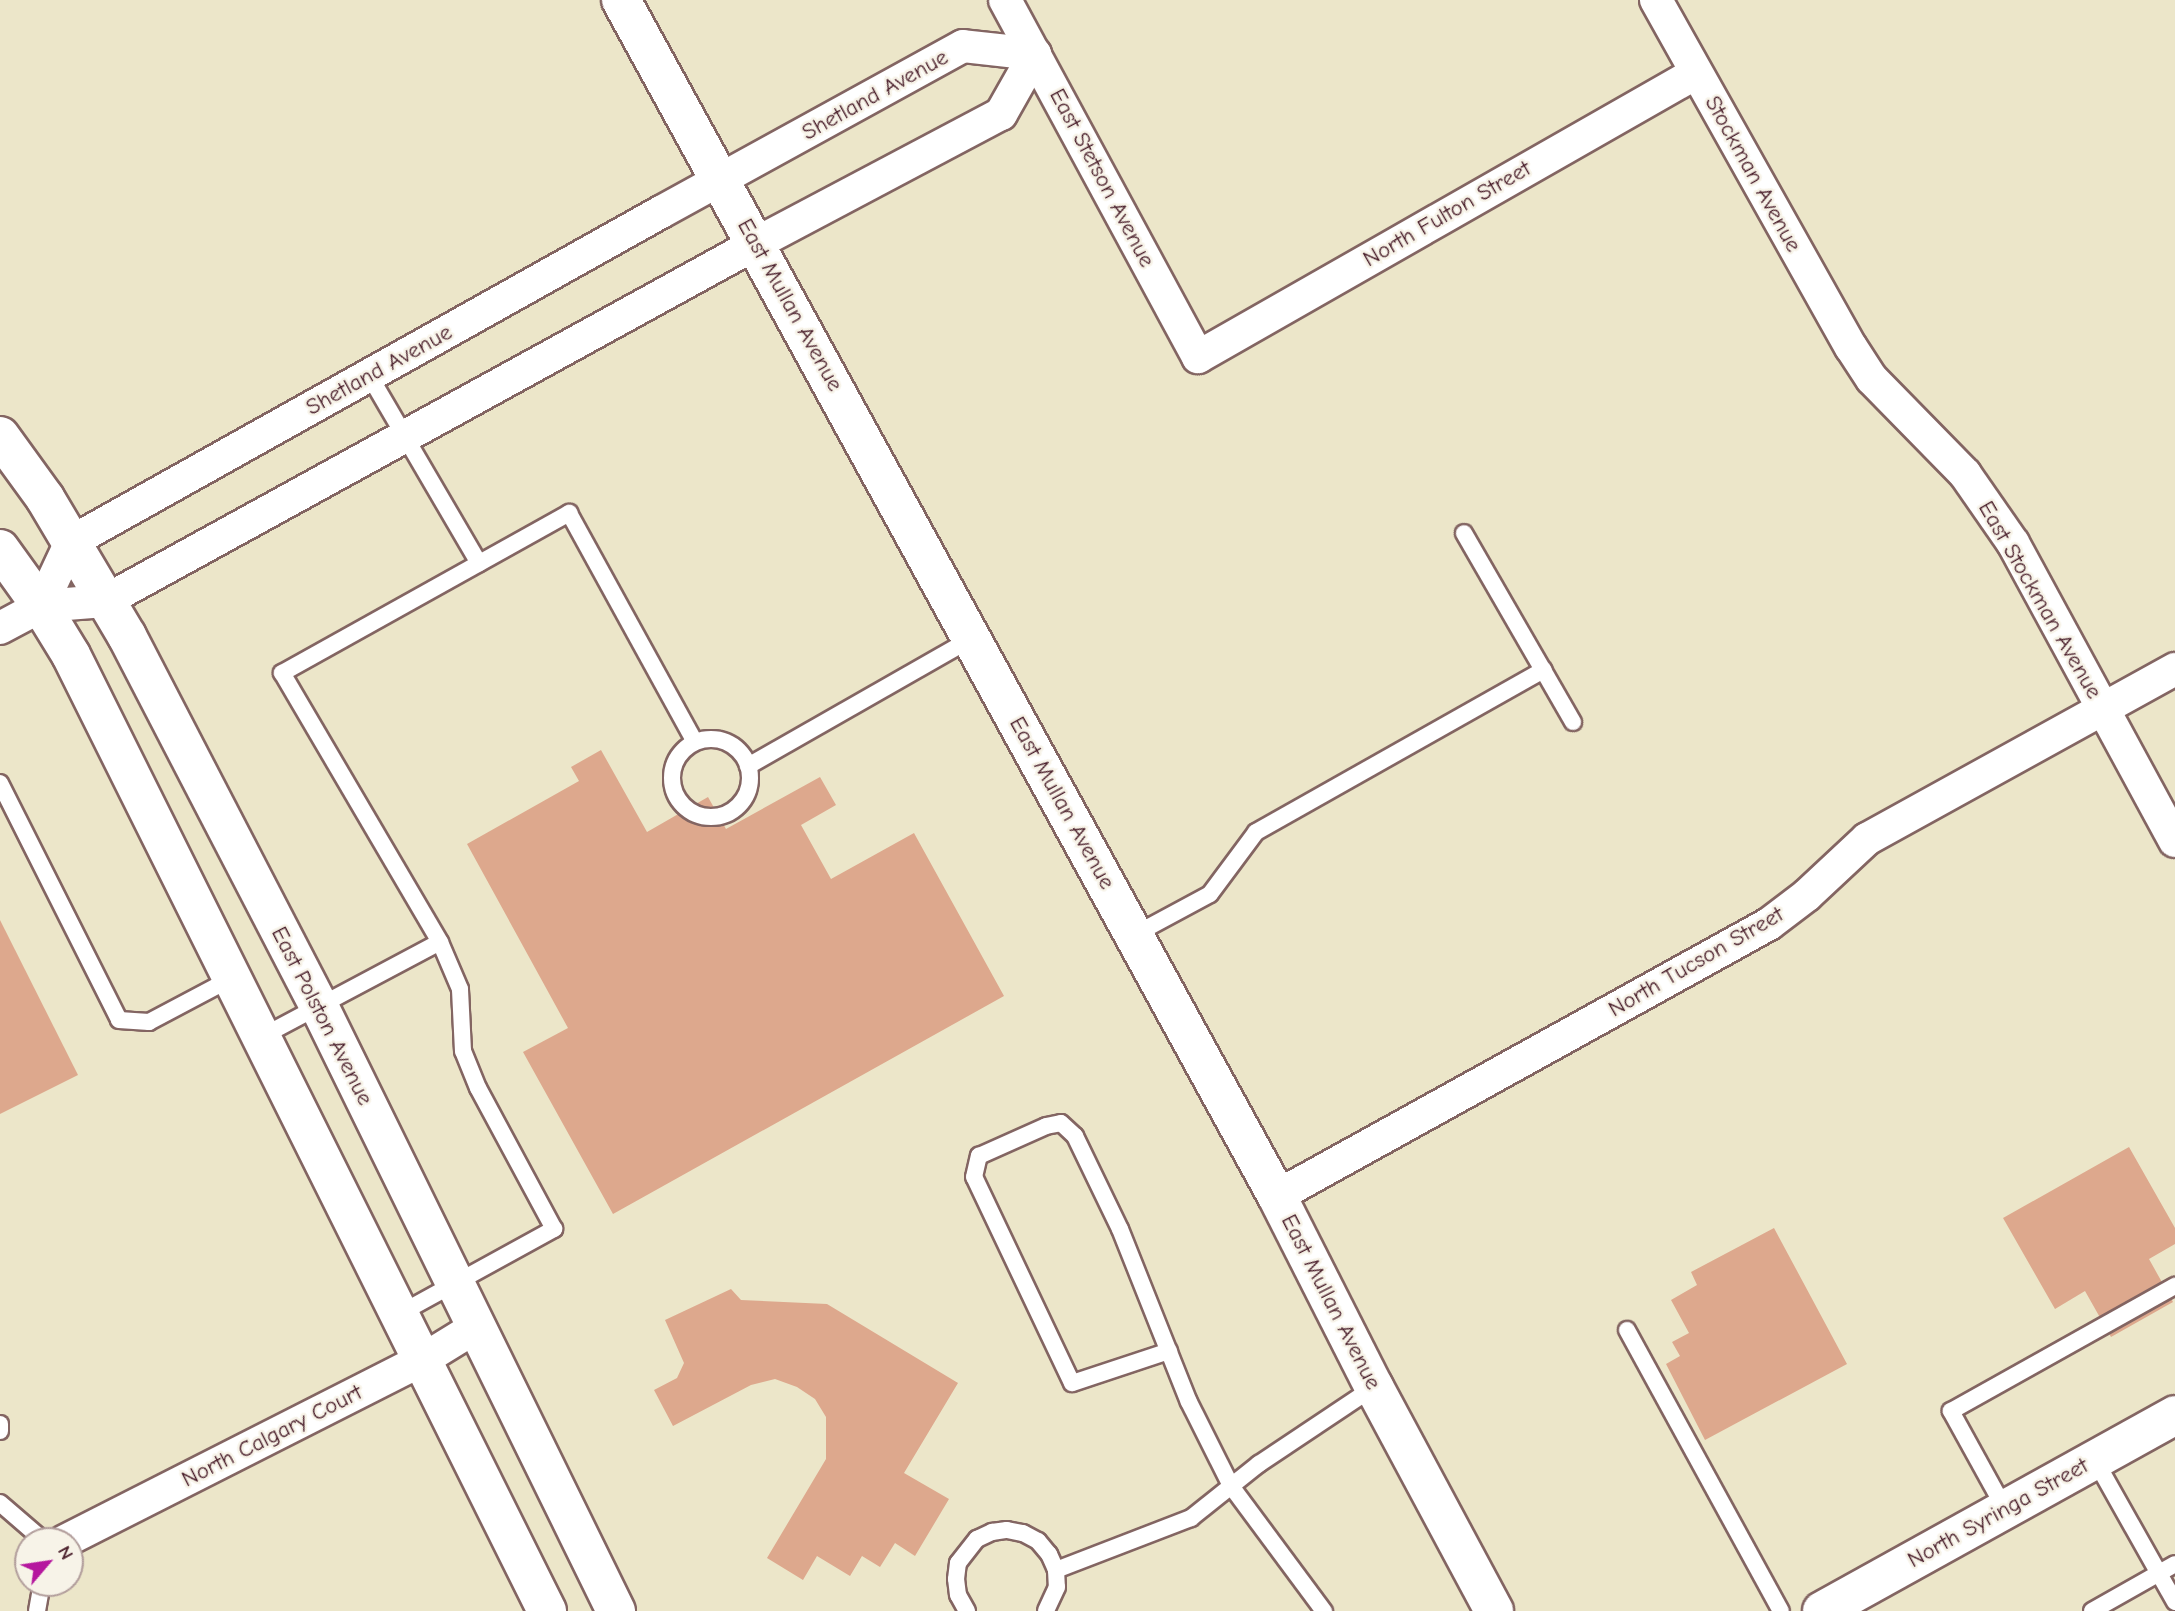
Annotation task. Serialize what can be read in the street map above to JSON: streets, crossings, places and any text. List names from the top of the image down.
{
  "streets": {
    "street": [
      "Shetland Avenue",
      "Stockman Avenue",
      "East Stetson Avenue",
      "North Fulton Street",
      "East Mullan Avenue",
      "East Stockman Avenue",
      "North Tucson Street",
      "East Polston Avenue",
      "North Calgary Court",
      "North Syringa Street"
    ]
  },
  "crossings": [
    ["Shetland Avenue", "East Stetson Avenue"],
    ["Shetland Avenue", "East Mullan Avenue"],
    ["Shetland Avenue", "East Polston Avenue"],
    ["Stockman Avenue", "North Fulton Street"],
    ["Stockman Avenue", "East Stockman Avenue"],
    ["East Stetson Avenue", "North Fulton Street"],
    ["East Mullan Avenue", "North Tucson Street"],
    ["East Stockman Avenue", "North Tucson Street"],
    ["East Polston Avenue", "North Calgary Court"]
  ],
  "north": "top right"
}
